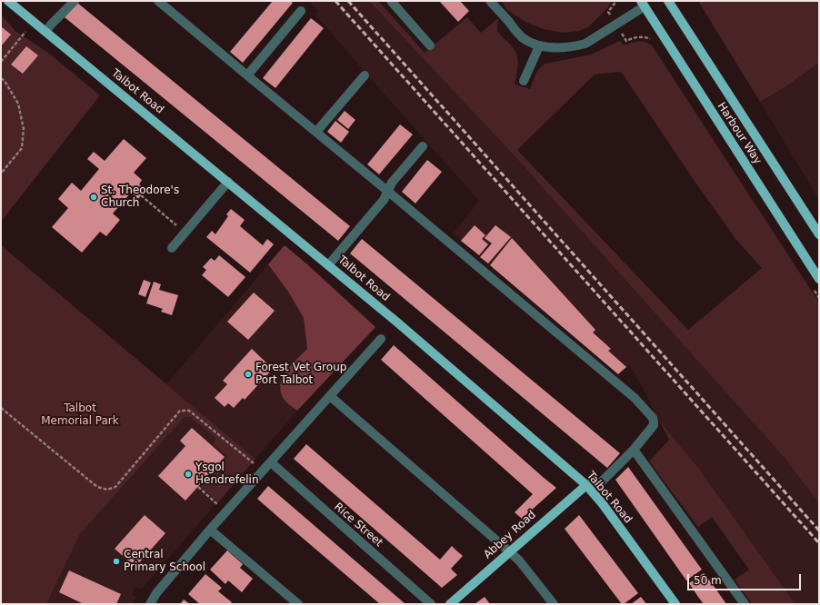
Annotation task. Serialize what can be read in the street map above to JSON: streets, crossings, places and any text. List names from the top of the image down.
{
  "streets": {
    "main road": ["Talbot Road", "Harbour Way", "Abbey Road"],
    "street": ["Rice Street"]
  },
  "crossings": [
    ["Talbot Road", "Abbey Road"]
  ],
  "parks": ["Talbot Memorial Park"],
  "places": [
    "St. Theodore's Church",
    "Forest Vet Group Port Talbot",
    "Ysgol Hendrefelin",
    "Central Primary School"
  ],
  "scale_bar": "50 m"
}
